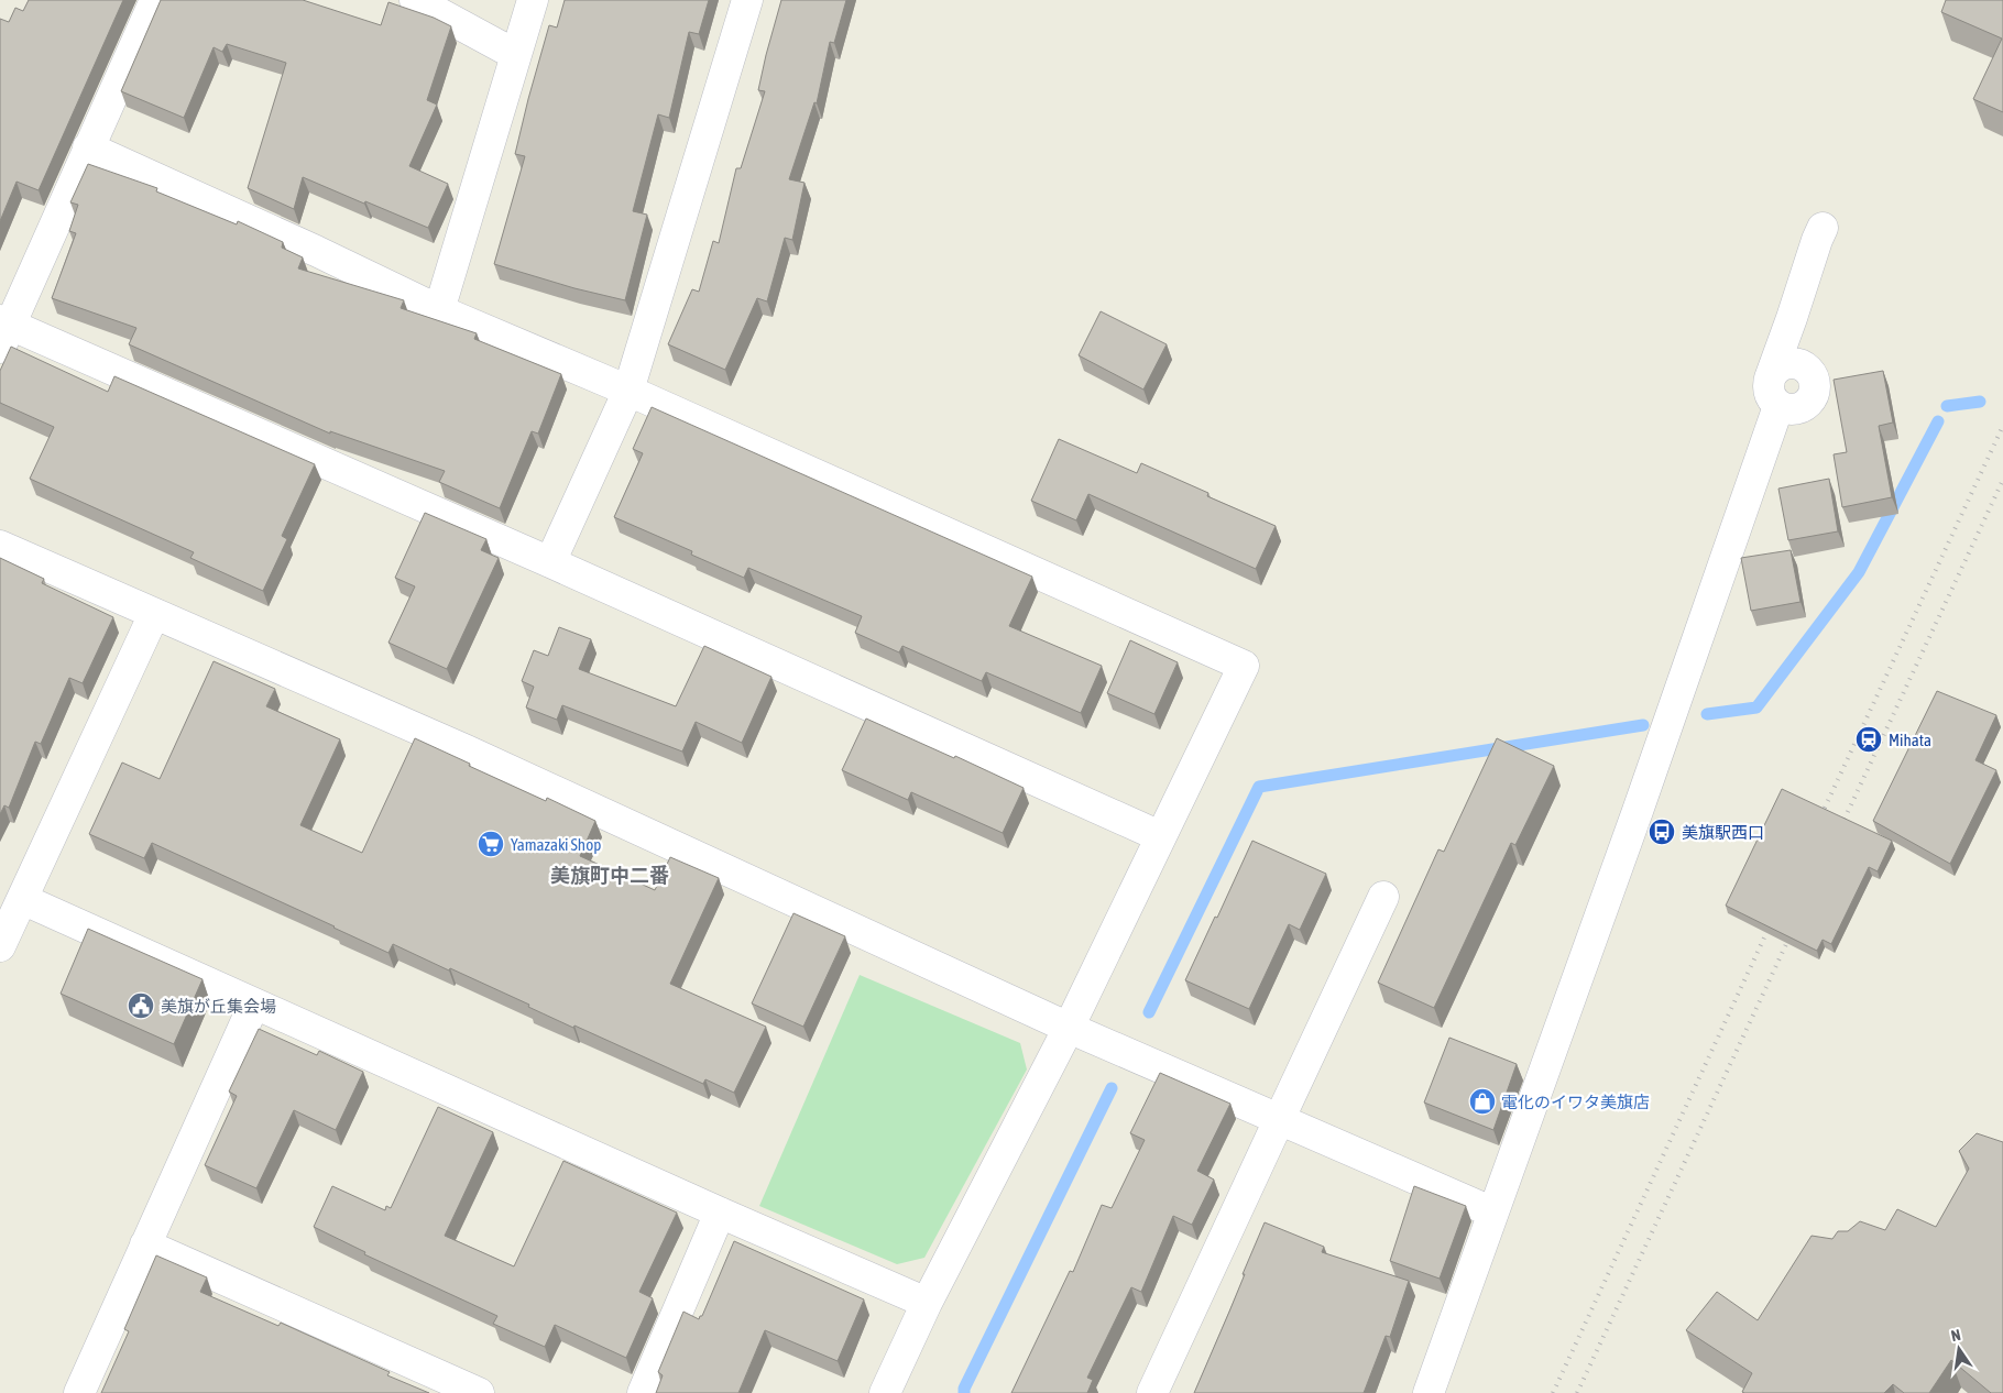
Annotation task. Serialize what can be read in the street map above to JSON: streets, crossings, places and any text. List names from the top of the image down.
{
  "districts": ["美旗町中二番"],
  "places": {
    "station": ["Mihata"],
    "bus stop": ["美旗駅西口"],
    "supermarket": ["Yamazaki Shop"],
    "public building": ["美旗が丘集会場"],
    "shop": ["電化のイワタ美旗店"]
  },
  "north": "top"
}
